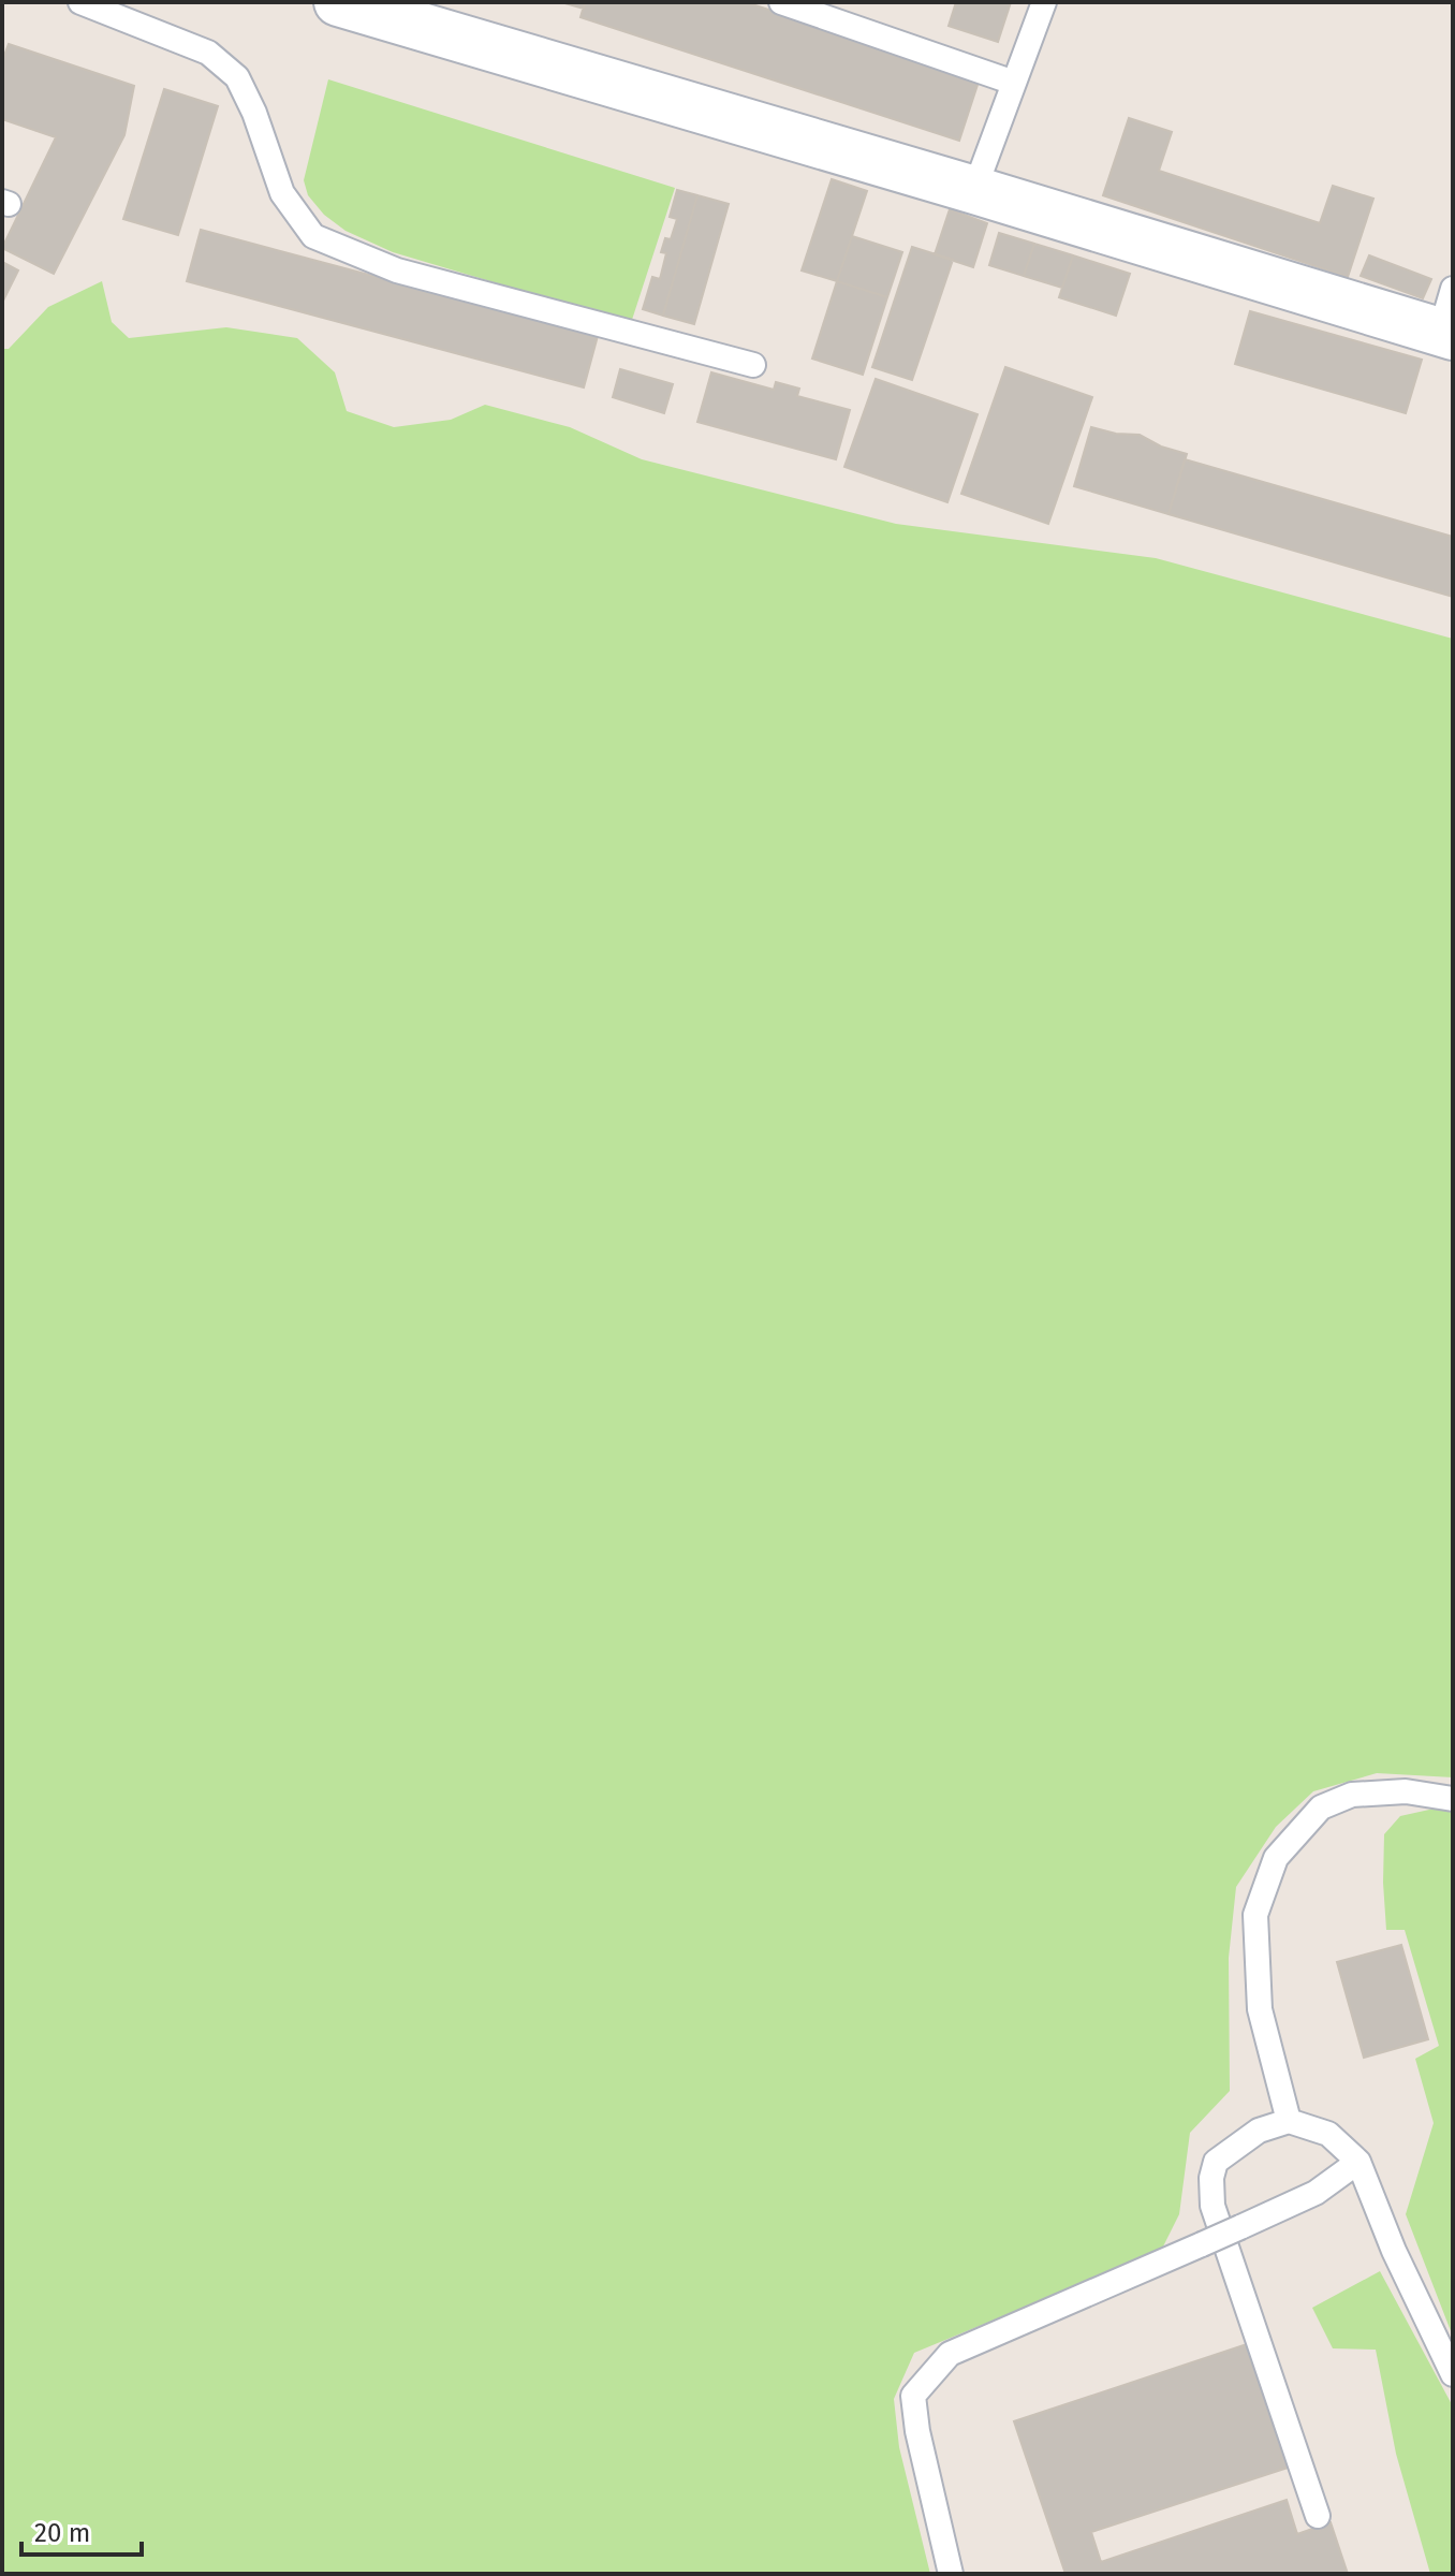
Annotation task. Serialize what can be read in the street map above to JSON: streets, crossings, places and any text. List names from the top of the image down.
{
  "scale_bar": "20 m"
}
